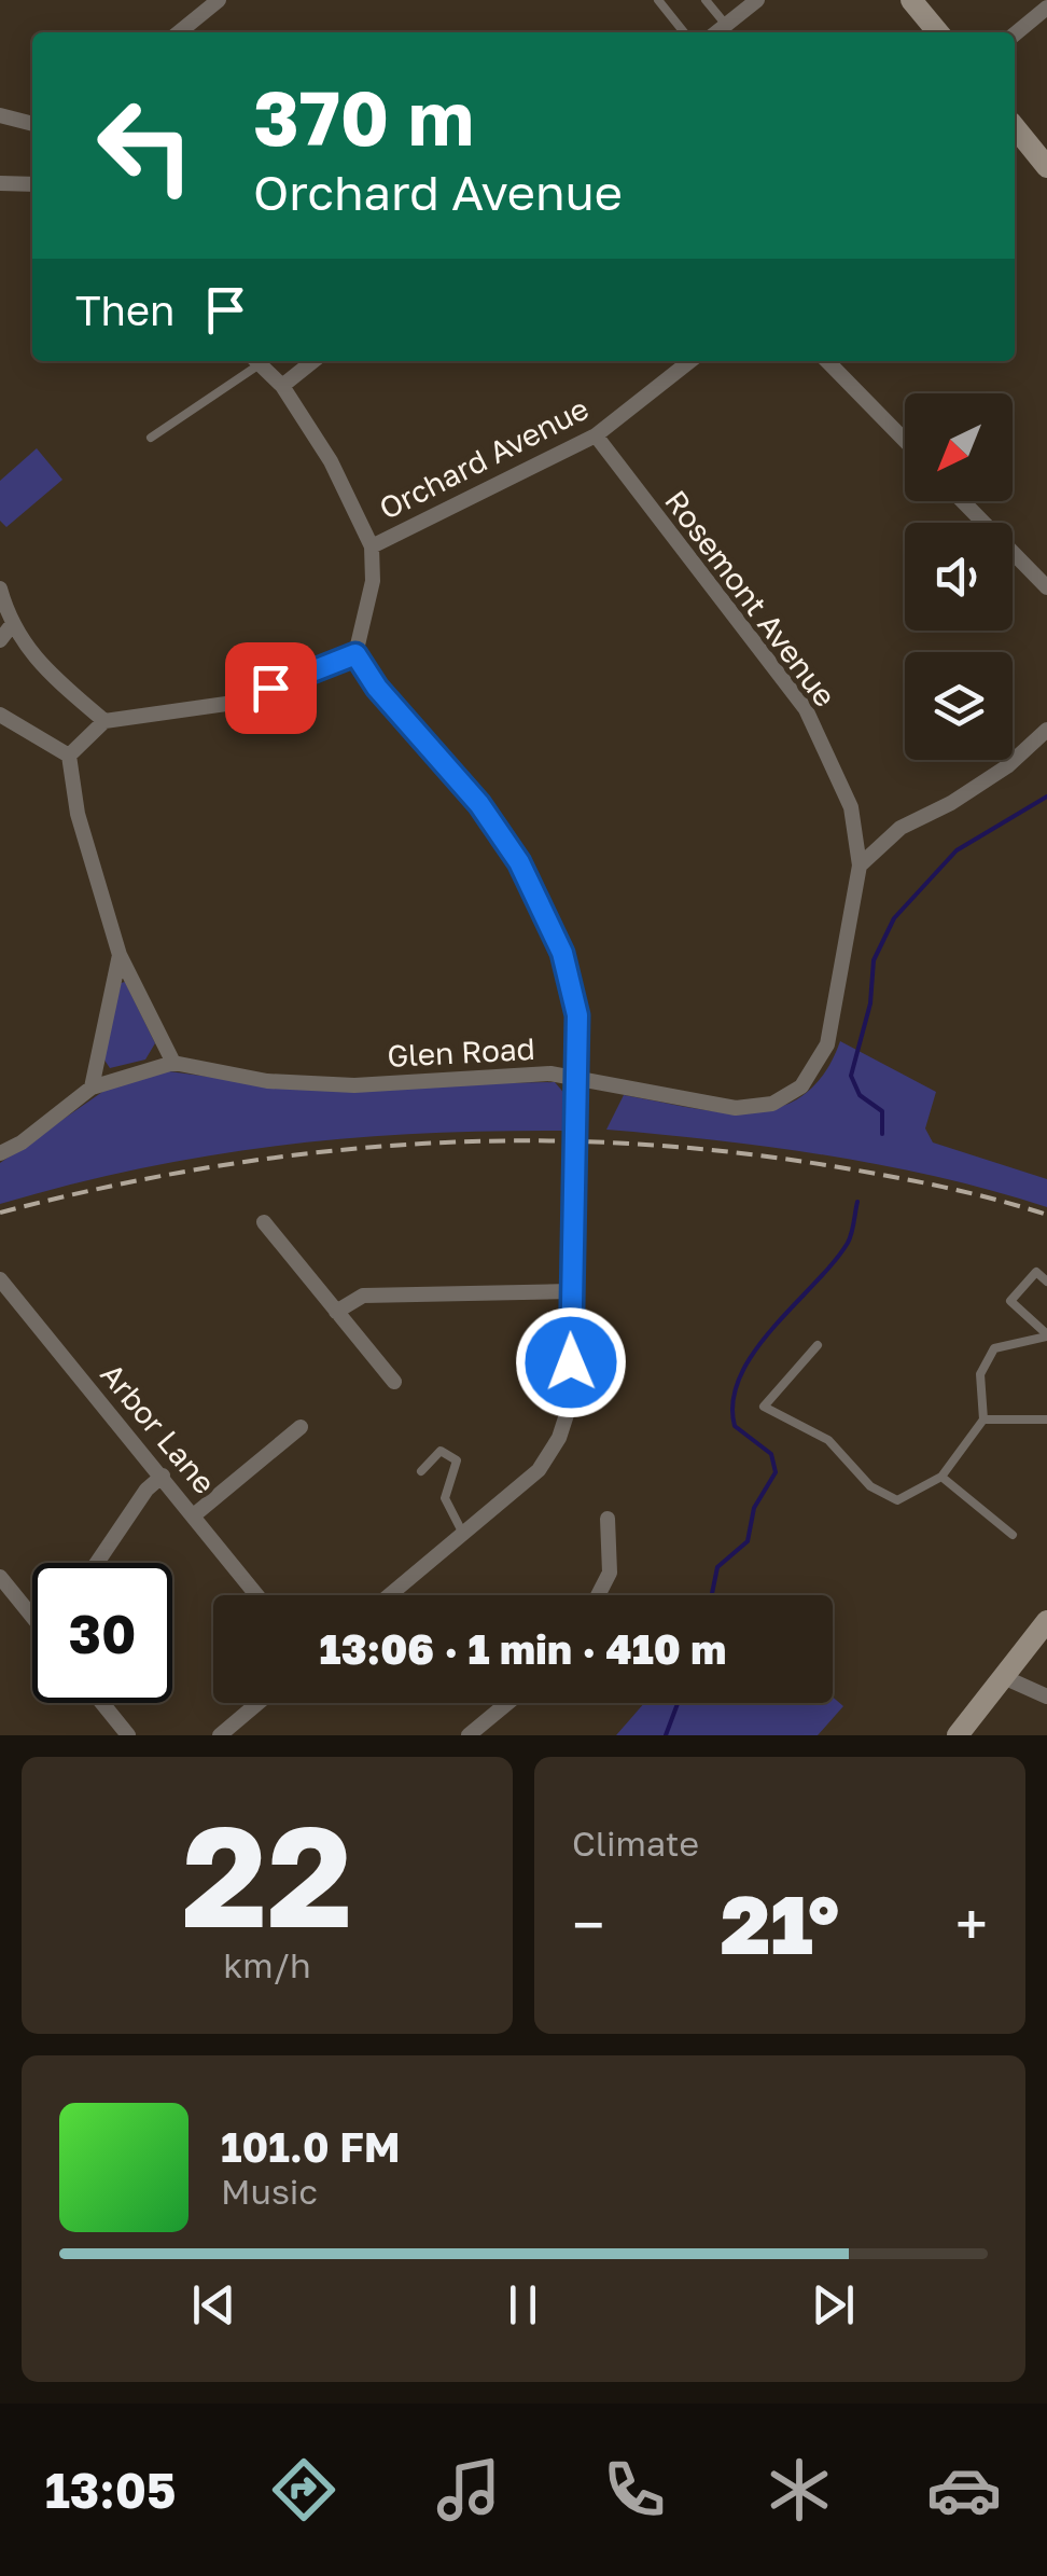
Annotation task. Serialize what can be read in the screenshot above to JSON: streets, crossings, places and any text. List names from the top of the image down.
{
  "streets": {
    "street": [
      "Orchard Avenue",
      "Rosemont Avenue",
      "Glen Road",
      "Arbor Lane"
    ]
  },
  "crossings": [
    ["Orchard Avenue", "Rosemont Avenue"],
    ["Rosemont Avenue", "Glen Road"]
  ],
  "north": "bottom left",
  "page": {
    "turn": ["370 m", "Orchard Avenue"],
    "then": "Then",
    "limit": "30",
    "trip": "13:06 · 1 min · 410 m",
    "tile": [
      ["22", "km/h"],
      "Climate"
    ],
    "heat": ["−", "21°", "+"],
    "song": ["101.0 FM", "Music"],
    "tabs": "13:05"
  }
}
